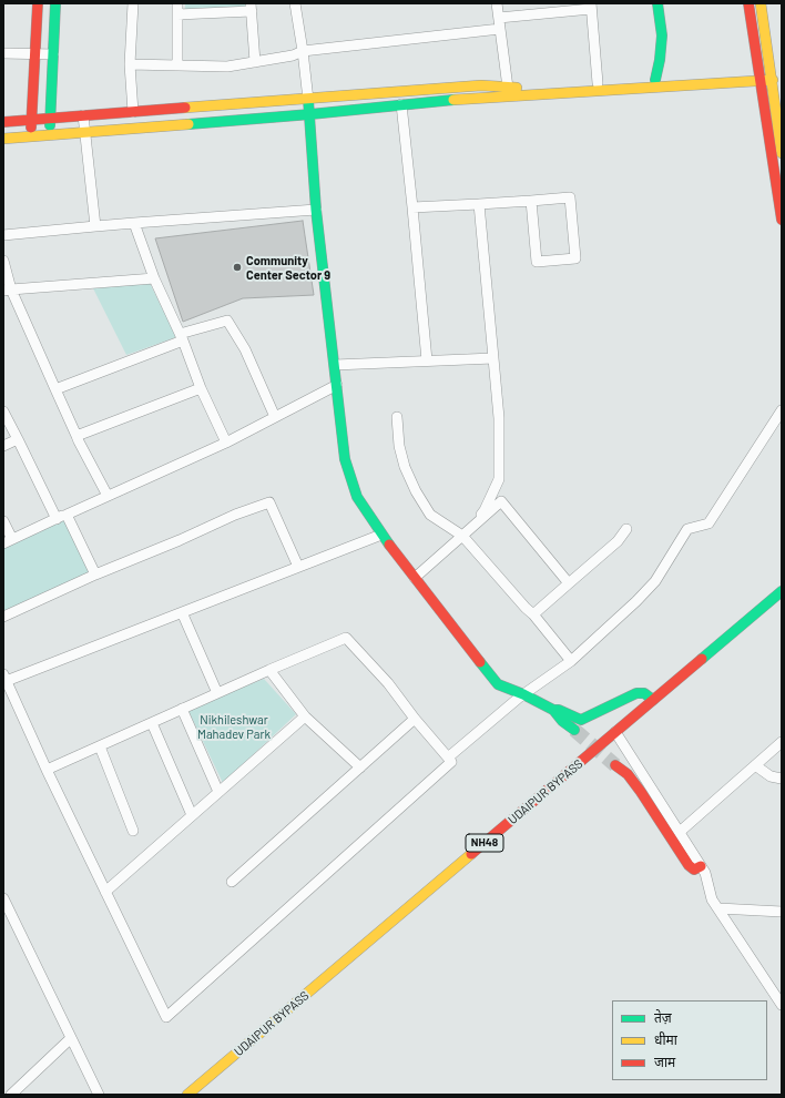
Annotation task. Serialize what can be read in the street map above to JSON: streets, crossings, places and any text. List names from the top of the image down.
{
  "streets": {
    "main road": ["UDAIPUR BYPASS", "NH48"]
  },
  "parks": ["Nikhileshwar Mahadev Park"],
  "places": ["Community Center Sector 9"],
  "legend": ["तेज़", "धीमा", "जाम"]
}
